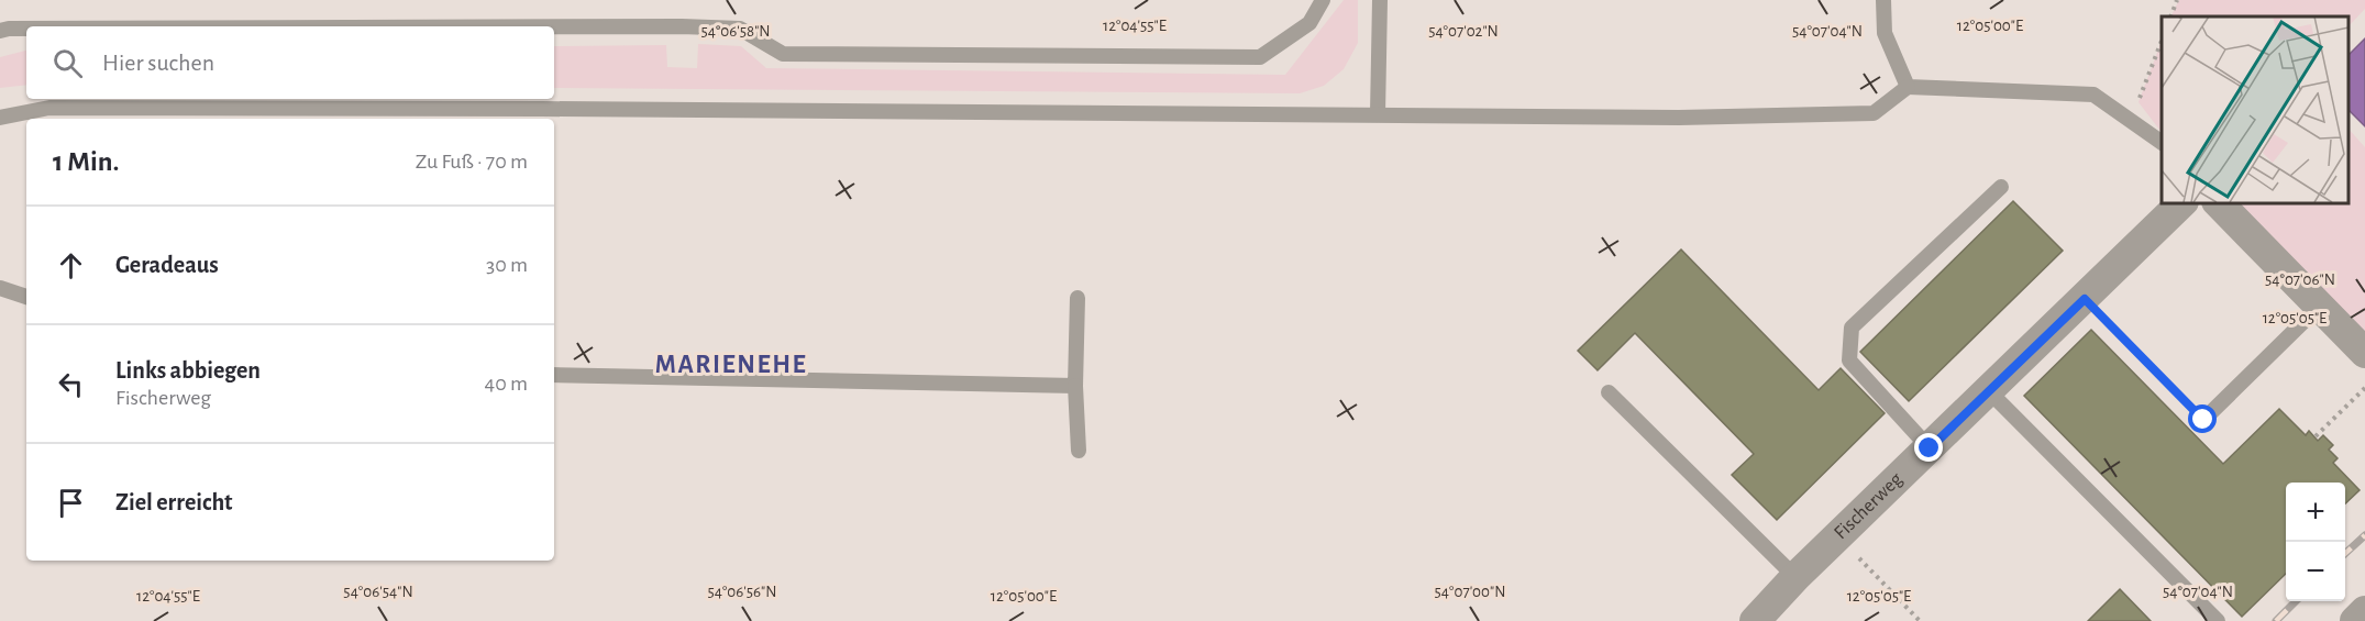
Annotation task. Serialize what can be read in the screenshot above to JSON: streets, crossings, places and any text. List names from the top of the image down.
{
  "streets": {
    "street": ["Fischerweg"]
  },
  "districts": ["MARIENEHE"],
  "page": {
    "search": "Hier suchen",
    "heading": ["1 Min.", "Zu Fuß · 70 m"],
    "list": [
      ["Geradeaus", "30 m"],
      ["Links abbiegen", "Fischerweg", "40 m"],
      "Ziel erreicht"
    ],
    "map_buttons": ["+", "−"]
  },
  "coordinates": [
    "12°04'55\"E",
    "12°05'00\"E",
    "54°06'58\"N",
    "54°07'02\"N",
    "54°07'04\"N",
    "54°07'06\"N",
    "12°05'05\"E",
    "54°06'54\"N",
    "54°06'56\"N",
    "54°07'00\"N"
  ]
}
